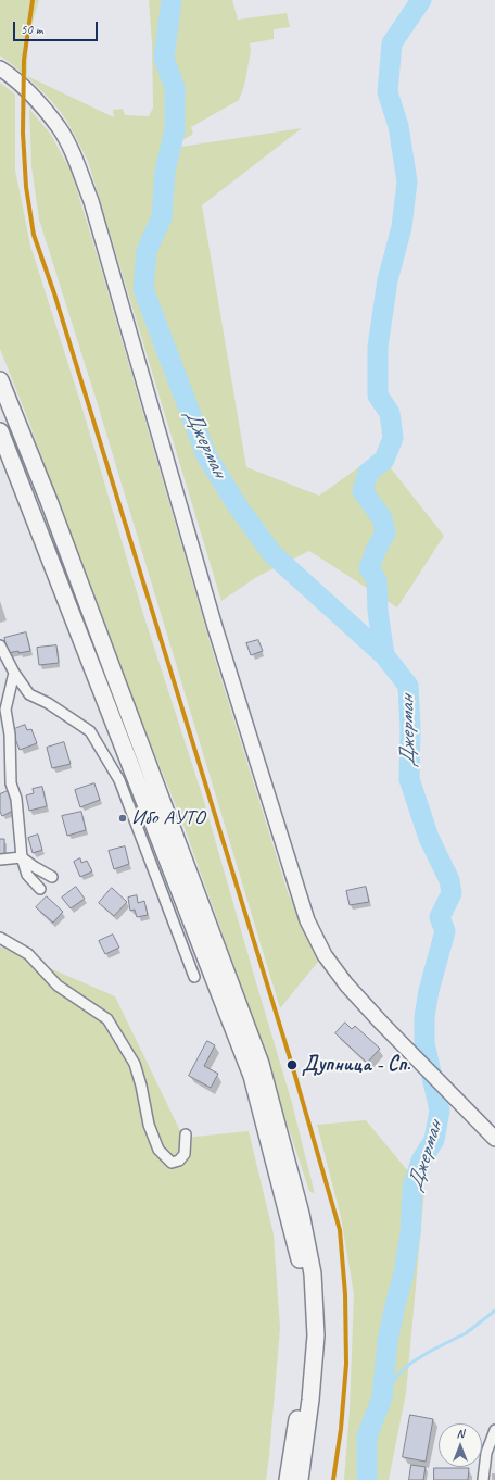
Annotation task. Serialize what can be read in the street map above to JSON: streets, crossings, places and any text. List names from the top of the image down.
{
  "water": ["Джерман"],
  "places": ["Ибо АУТО", "Дупница - Сп."],
  "scale_bar": "50 m",
  "north": "top"
}
